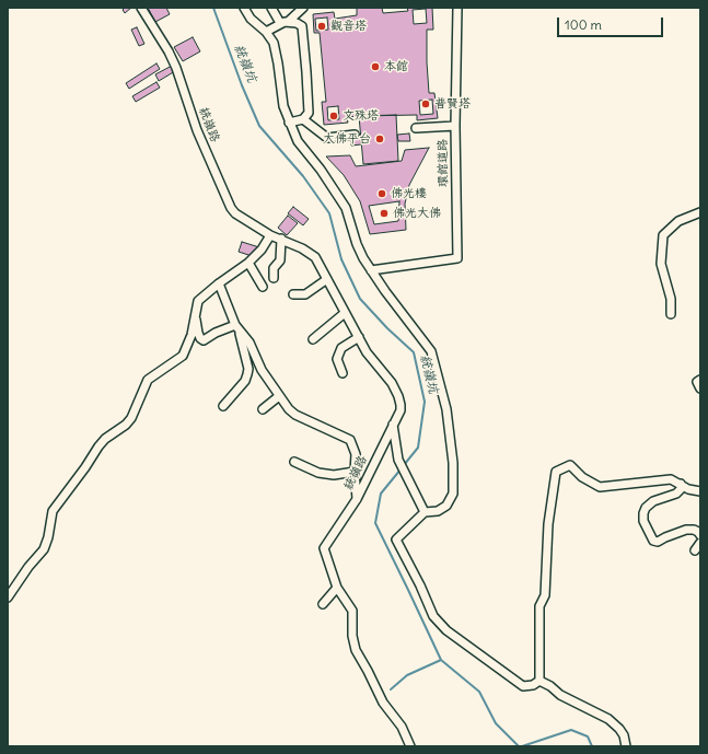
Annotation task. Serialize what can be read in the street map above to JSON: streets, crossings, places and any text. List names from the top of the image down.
{
  "streets": {
    "street": ["統嶺路", "環館道路"]
  },
  "water": ["統嶺坑"],
  "places": [
    "觀音塔",
    "本館",
    "普賢塔",
    "文殊塔",
    "大佛平台",
    "佛光樓",
    "佛光大佛"
  ],
  "scale_bar": "100 m"
}
